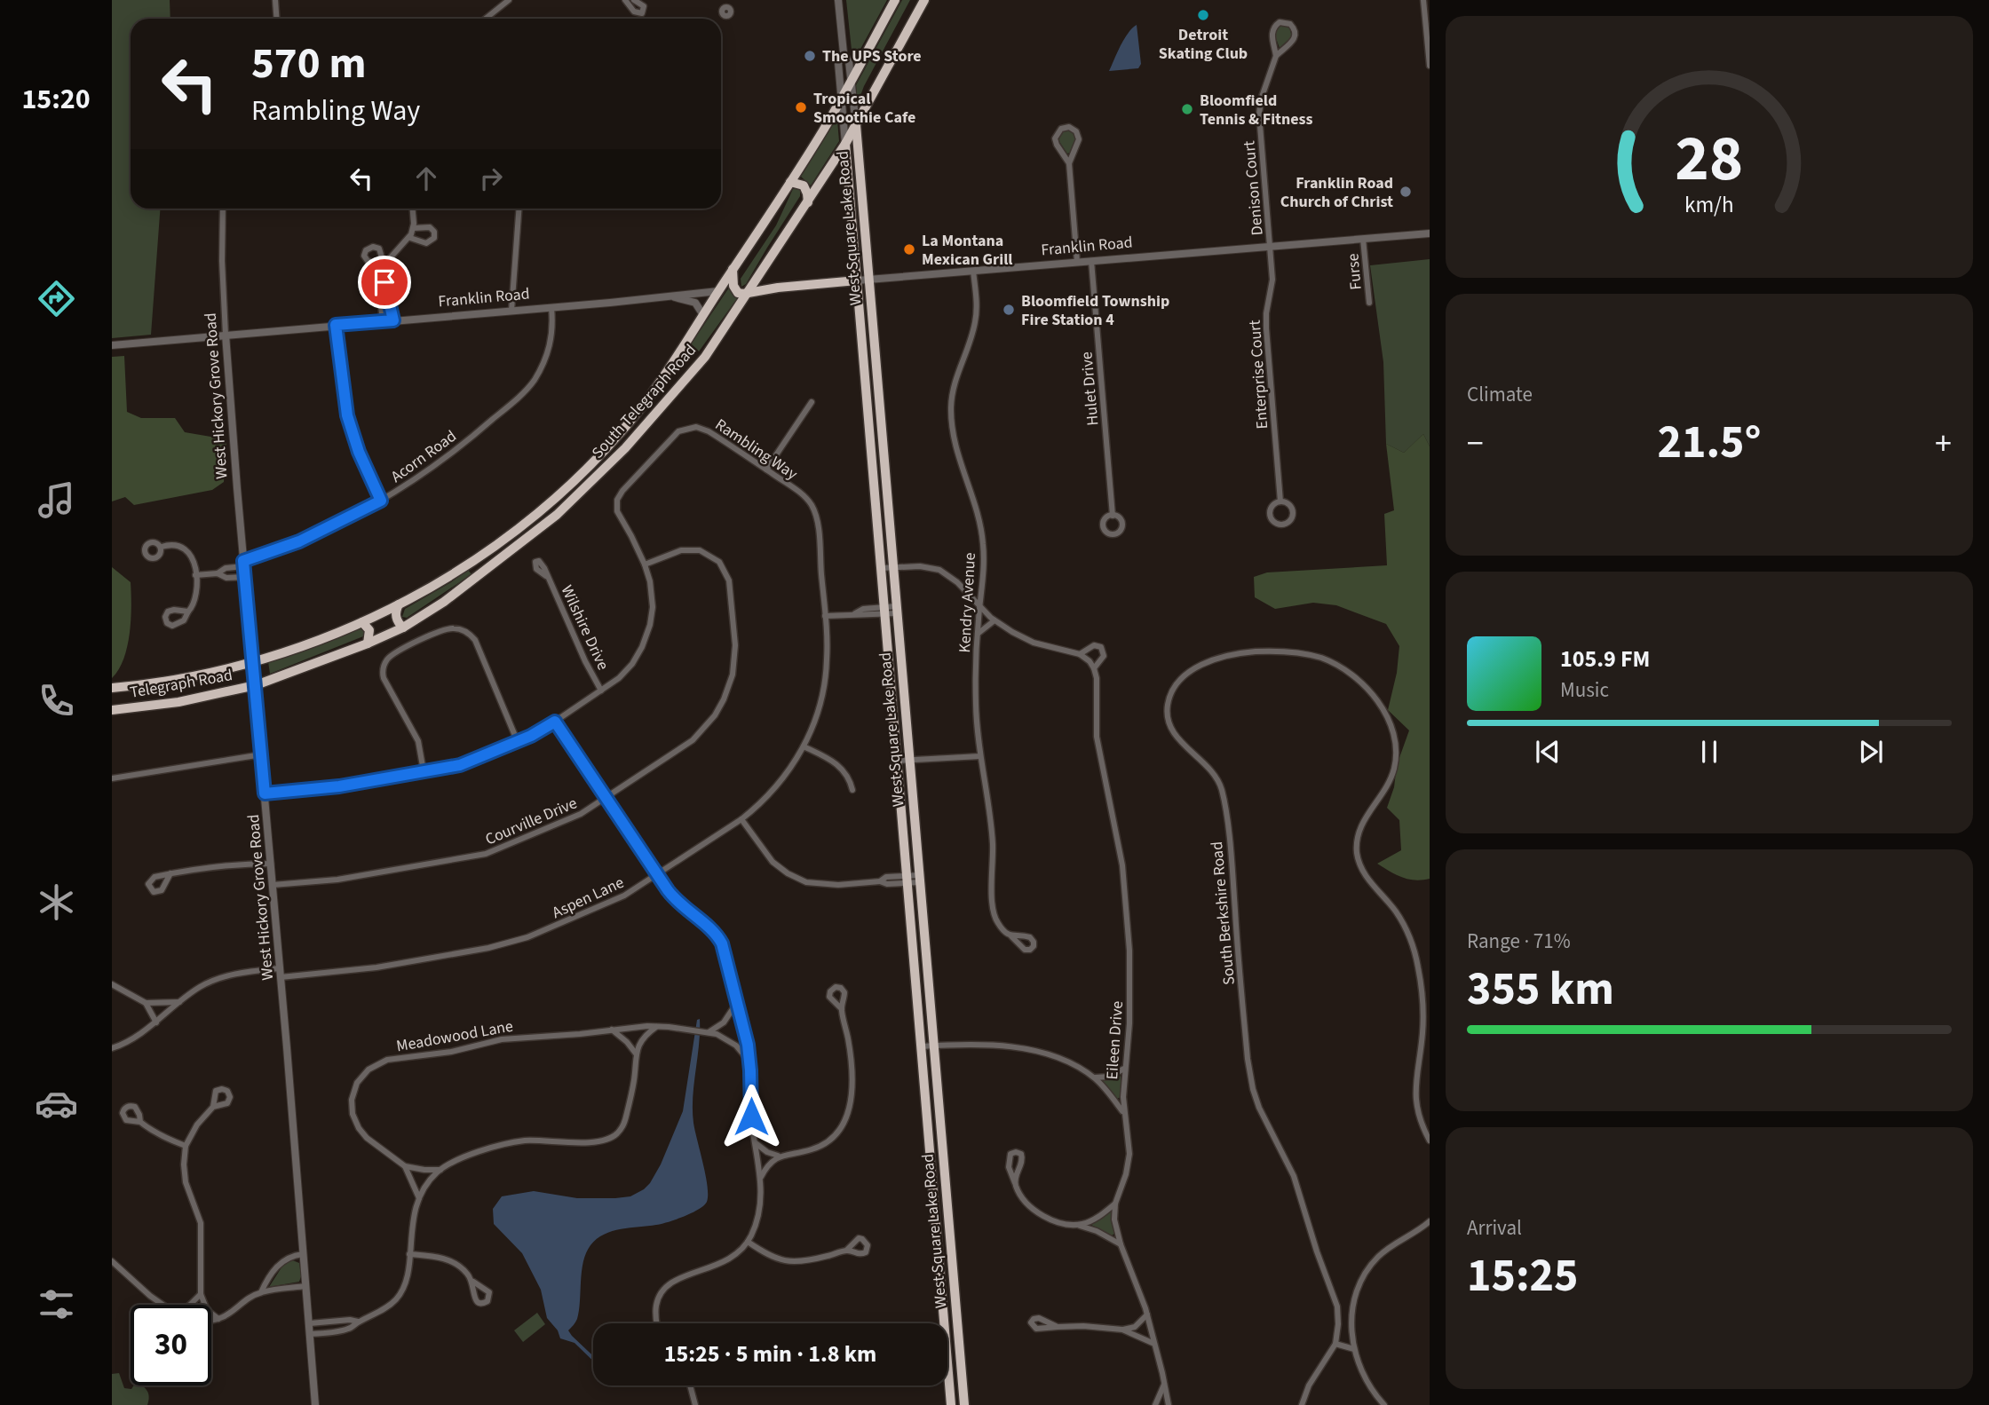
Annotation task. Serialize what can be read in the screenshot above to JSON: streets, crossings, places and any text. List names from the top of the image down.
{
  "streets": {
    "highway": [
      "West Square Lake Road",
      "Franklin Road",
      "South Telegraph Road",
      "Telegraph Road"
    ],
    "street": [
      "Denison Court",
      "Furse",
      "Enterprise Court",
      "Hulet Drive",
      "West Hickory Grove Road",
      "Rambling Way",
      "Acorn Road",
      "Kendry Avenue",
      "Wilshire Drive",
      "Courville Drive",
      "Aspen Lane",
      "South Berkshire Road",
      "Meadowood Lane",
      "Eileen Drive"
    ]
  },
  "crossings": [
    ["Denison Court", "Franklin Road"],
    ["Denison Court", "Enterprise Court"],
    ["West Square Lake Road", "Franklin Road"],
    ["West Square Lake Road", "South Telegraph Road"],
    ["West Square Lake Road", "Eileen Drive"],
    ["Franklin Road", "Furse"],
    ["Franklin Road", "Enterprise Court"],
    ["Franklin Road", "Hulet Drive"],
    ["Franklin Road", "West Hickory Grove Road"],
    ["Franklin Road", "South Telegraph Road"],
    ["Franklin Road", "Acorn Road"],
    ["Franklin Road", "Kendry Avenue"],
    ["West Hickory Grove Road", "South Telegraph Road"],
    ["West Hickory Grove Road", "Rambling Way"],
    ["West Hickory Grove Road", "Acorn Road"],
    ["West Hickory Grove Road", "Telegraph Road"],
    ["West Hickory Grove Road", "Courville Drive"],
    ["West Hickory Grove Road", "Aspen Lane"],
    ["South Telegraph Road", "Telegraph Road"],
    ["Rambling Way", "Wilshire Drive"],
    ["Rambling Way", "Courville Drive"],
    ["Rambling Way", "Aspen Lane"],
    ["Kendry Avenue", "Eileen Drive"]
  ],
  "places": [
    "Detroit Skating Club",
    "The UPS Store",
    "Tropical Smoothie Cafe",
    "Bloomfield Tennis & Fitness",
    "Franklin Road Church of Christ",
    "La Montana Mexican Grill",
    "Bloomfield Township Fire Station 4"
  ],
  "page": {
    "tabs": "15:20",
    "turn": ["570 m", "Rambling Way"],
    "tile": [
      "Climate",
      ["Range · 71%", "355 km"],
      ["Arrival", "15:25"]
    ],
    "heat": ["−", "21.5°", "+"],
    "song": ["105.9 FM", "Music"],
    "limit": "30",
    "trip": "15:25 · 5 min · 1.8 km",
    "gauge": ["28", "km/h"]
  }
}
